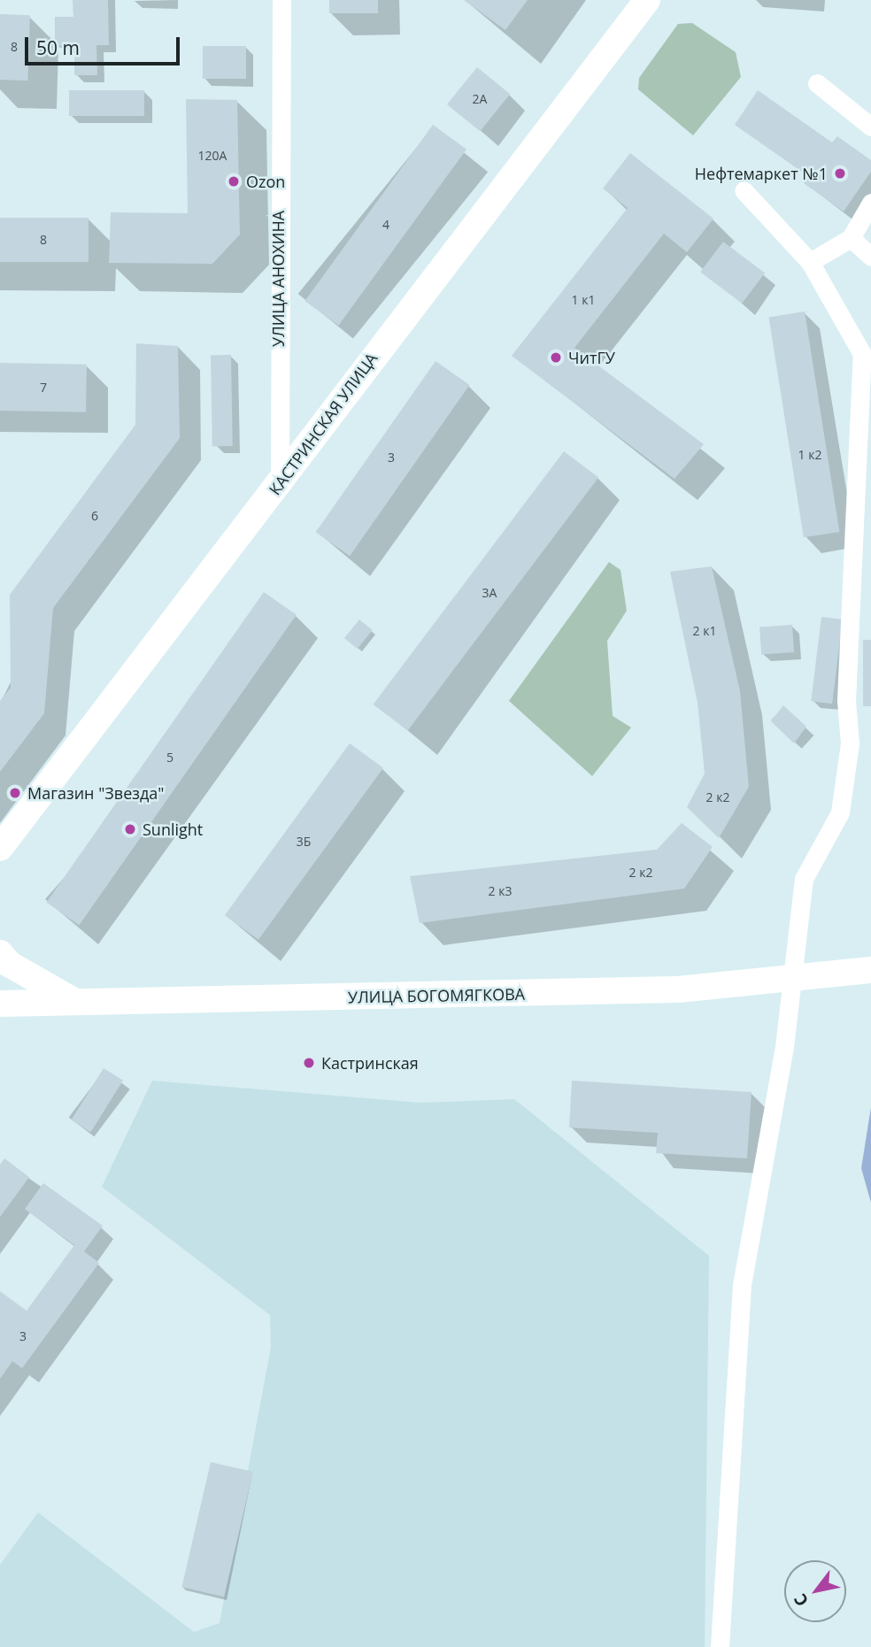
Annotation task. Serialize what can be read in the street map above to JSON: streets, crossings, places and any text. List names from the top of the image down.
{
  "streets": {
    "main road": ["КАСТРИНСКАЯ УЛИЦА", "УЛИЦА БОГОМЯГКОВА"],
    "street": ["УЛИЦА АНОХИНА"]
  },
  "crossings": [
    ["УЛИЦА АНОХИНА", "КАСТРИНСКАЯ УЛИЦА"]
  ],
  "places": [
    "Нефтемаркет №1",
    "Ozon",
    "ЧитГУ",
    "Магазин \"Звезда\"",
    "Sunlight",
    "Кастринская"
  ],
  "house_numbers": [
    "8",
    "2А",
    "120А",
    "4",
    "8",
    "1 к1",
    "7",
    "1 к2",
    "3",
    "6",
    "3А",
    "2 к1",
    "5",
    "2 к2",
    "3Б",
    "2 к2",
    "2 к3",
    "3"
  ],
  "scale_bar": "50 m",
  "north": "bottom left"
}
